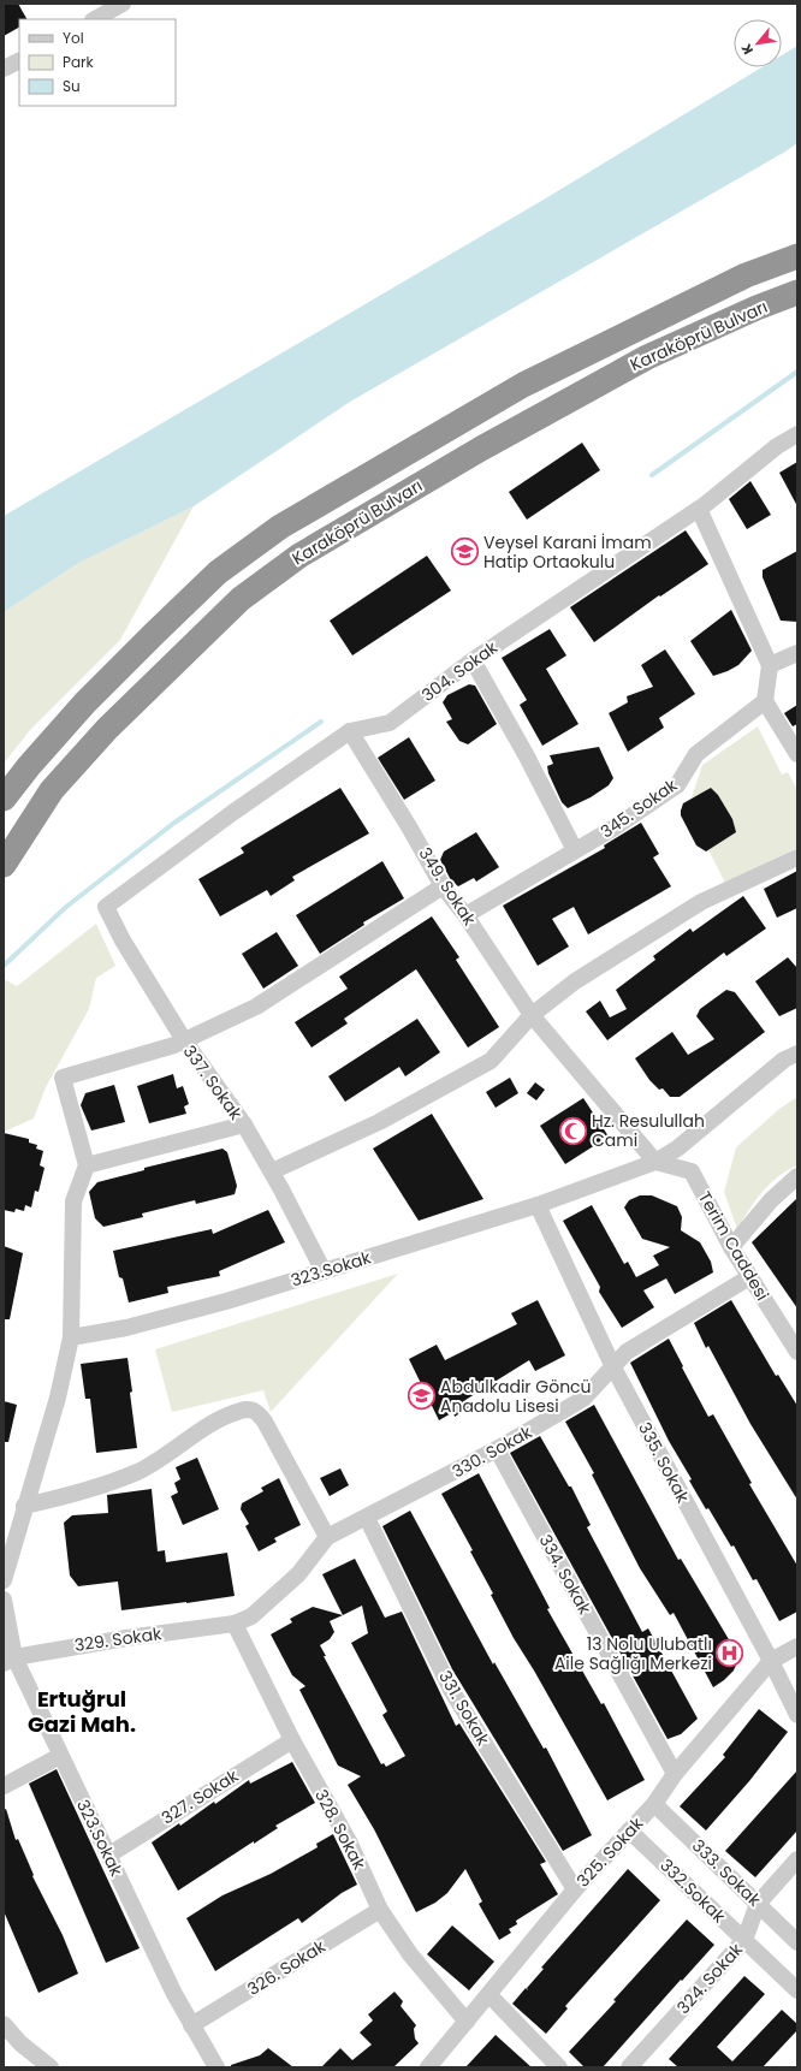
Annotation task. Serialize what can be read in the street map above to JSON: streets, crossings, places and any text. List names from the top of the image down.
{
  "streets": {
    "highway": ["Karaköprü Bulvarı"],
    "street": [
      "304. Sokak",
      "345. Sokak",
      "349. Sokak",
      "337. Sokak",
      "Terim Caddesi",
      "323.Sokak",
      "330. Sokak",
      "335. Sokak",
      "334. Sokak",
      "329. Sokak",
      "331. Sokak",
      "327. Sokak",
      "328. Sokak",
      "325. Sokak",
      "333. Sokak",
      "332.Sokak",
      "326. Sokak",
      "324. Sokak"
    ]
  },
  "crossings": [
    ["304. Sokak", "349. Sokak"],
    ["304. Sokak", "337. Sokak"],
    ["345. Sokak", "349. Sokak"],
    ["349. Sokak", "Terim Caddesi"],
    ["349. Sokak", "323.Sokak"],
    ["337. Sokak", "323.Sokak"],
    ["Terim Caddesi", "323.Sokak"],
    ["Terim Caddesi", "330. Sokak"],
    ["323.Sokak", "335. Sokak"],
    ["323.Sokak", "329. Sokak"],
    ["323.Sokak", "327. Sokak"],
    ["323.Sokak", "326. Sokak"],
    ["330. Sokak", "335. Sokak"],
    ["330. Sokak", "334. Sokak"],
    ["330. Sokak", "329. Sokak"],
    ["330. Sokak", "331. Sokak"],
    ["330. Sokak", "328. Sokak"],
    ["335. Sokak", "325. Sokak"],
    ["334. Sokak", "325. Sokak"],
    ["329. Sokak", "328. Sokak"],
    ["331. Sokak", "325. Sokak"],
    ["327. Sokak", "328. Sokak"],
    ["328. Sokak", "325. Sokak"],
    ["328. Sokak", "326. Sokak"],
    ["325. Sokak", "333. Sokak"],
    ["325. Sokak", "332.Sokak"],
    ["333. Sokak", "324. Sokak"],
    ["332.Sokak", "324. Sokak"]
  ],
  "districts": ["Ertuğrul Gazi Mah."],
  "places": {
    "school or university": ["Veysel Karani İmam Hatip Ortaokulu", "Abdulkadir Göncü Anadolu Lisesi"],
    "mosque": ["Hz. Resulullah Cami"],
    "hospital": ["13 Nolu Ulubatlı Aile Sağlığı Merkezi"]
  },
  "legend": ["Yol", "Park", "Su"],
  "north": "bottom left"
}
